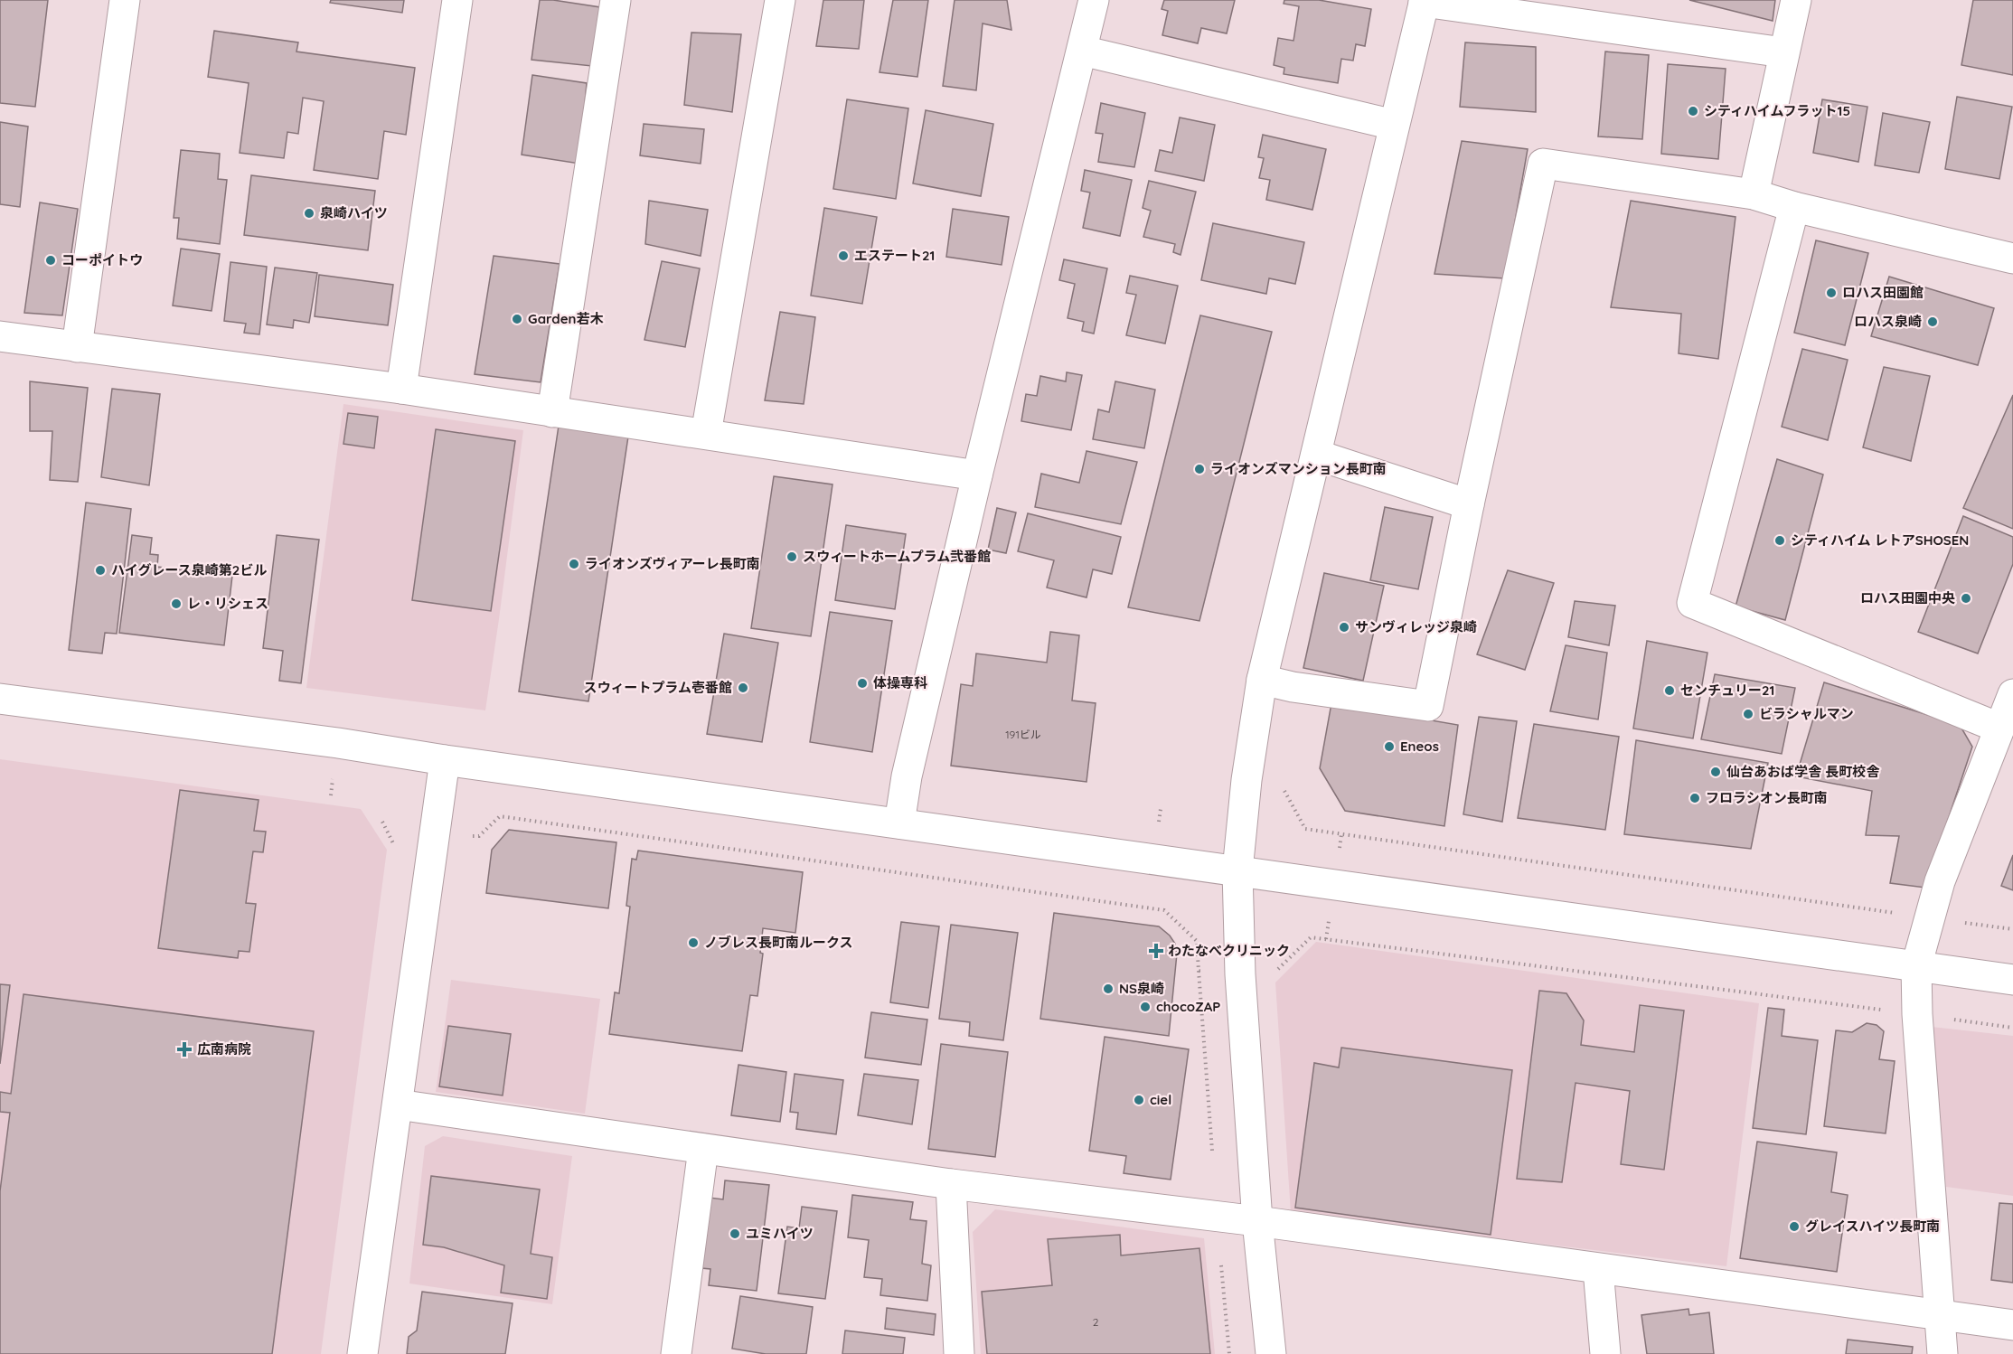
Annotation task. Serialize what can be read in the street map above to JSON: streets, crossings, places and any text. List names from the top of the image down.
{
  "places": {
    "other": [
      "シティハイムフラット15",
      "泉崎ハイツ",
      "エステート21",
      "コーポイトウ",
      "ロハス田園館",
      "Garden若木",
      "ロハス泉崎",
      "ライオンズマンション長町南",
      "シティハイム レトアSHOSEN",
      "スウィートホームプラム弐番館",
      "ライオンズヴィアーレ長町南",
      "ハイグレース泉崎第2ビル",
      "ロハス田園中央",
      "レ・リシェス",
      "サンヴィレッジ泉崎",
      "体操専科",
      "スウィートプラム壱番館",
      "センチュリー21",
      "ビラシャルマン",
      "Eneos",
      "仙台あおば学舎 長町校舎",
      "フロラシオン長町南",
      "ノブレス長町南ルークス",
      "NS泉崎",
      "chocoZAP",
      "ciel",
      "グレイスハイツ長町南",
      "ユミハイツ"
    ],
    "health": ["わたなべクリニック", "広南病院"]
  },
  "house_numbers": ["191ビル", "2"]
}
